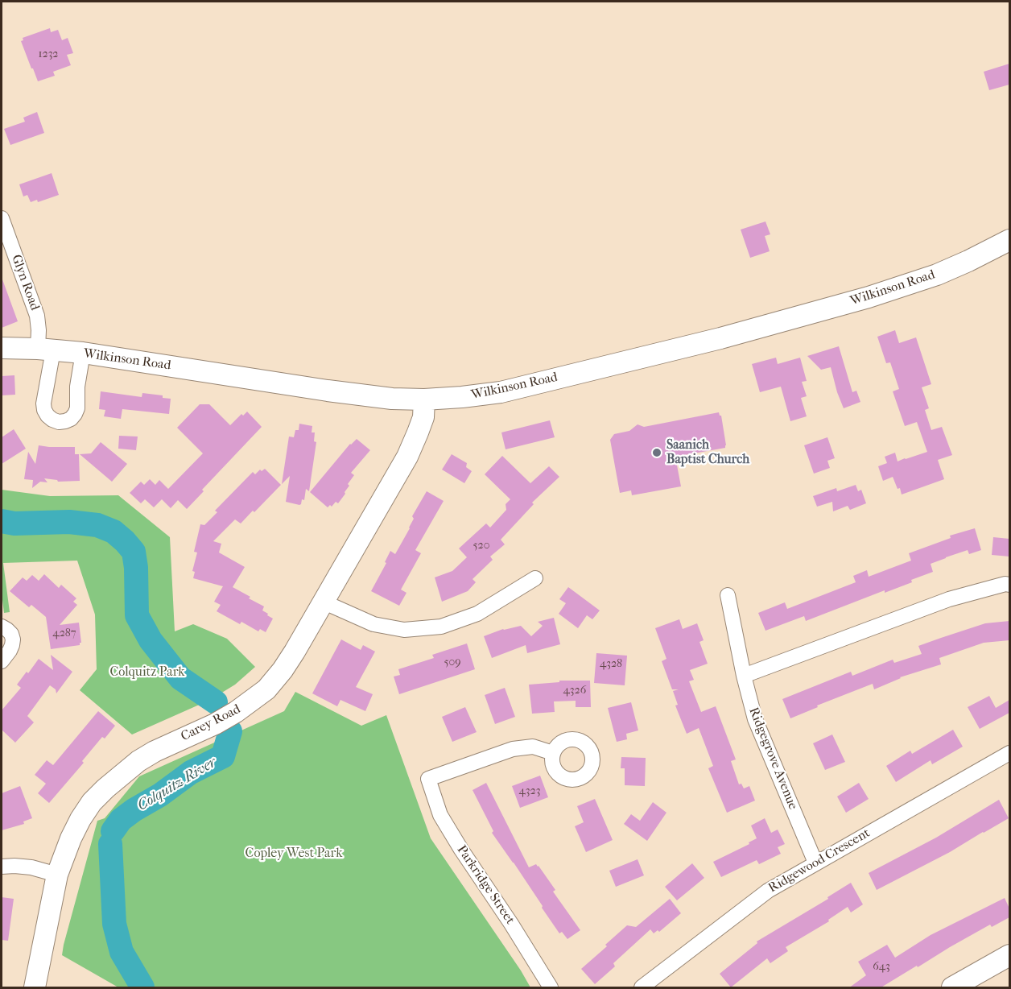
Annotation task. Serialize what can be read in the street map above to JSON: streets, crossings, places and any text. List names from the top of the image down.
{
  "streets": {
    "main road": ["Wilkinson Road", "Carey Road"],
    "street": [
      "Glyn Road",
      "Ridgegrove Avenue",
      "Ridgewood Crescent",
      "Parkridge Street"
    ]
  },
  "crossings": [
    ["Glyn Road", "Wilkinson Road"],
    ["Wilkinson Road", "Carey Road"],
    ["Ridgegrove Avenue", "Ridgewood Crescent"]
  ],
  "water": ["Colquitz River"],
  "parks": ["Colquitz Park", "Copley West Park"],
  "places": ["Saanich Baptist Church"],
  "house_numbers": [
    "1232",
    "520",
    "4287",
    "509",
    "4328",
    "4326",
    "4323",
    "643"
  ]
}
